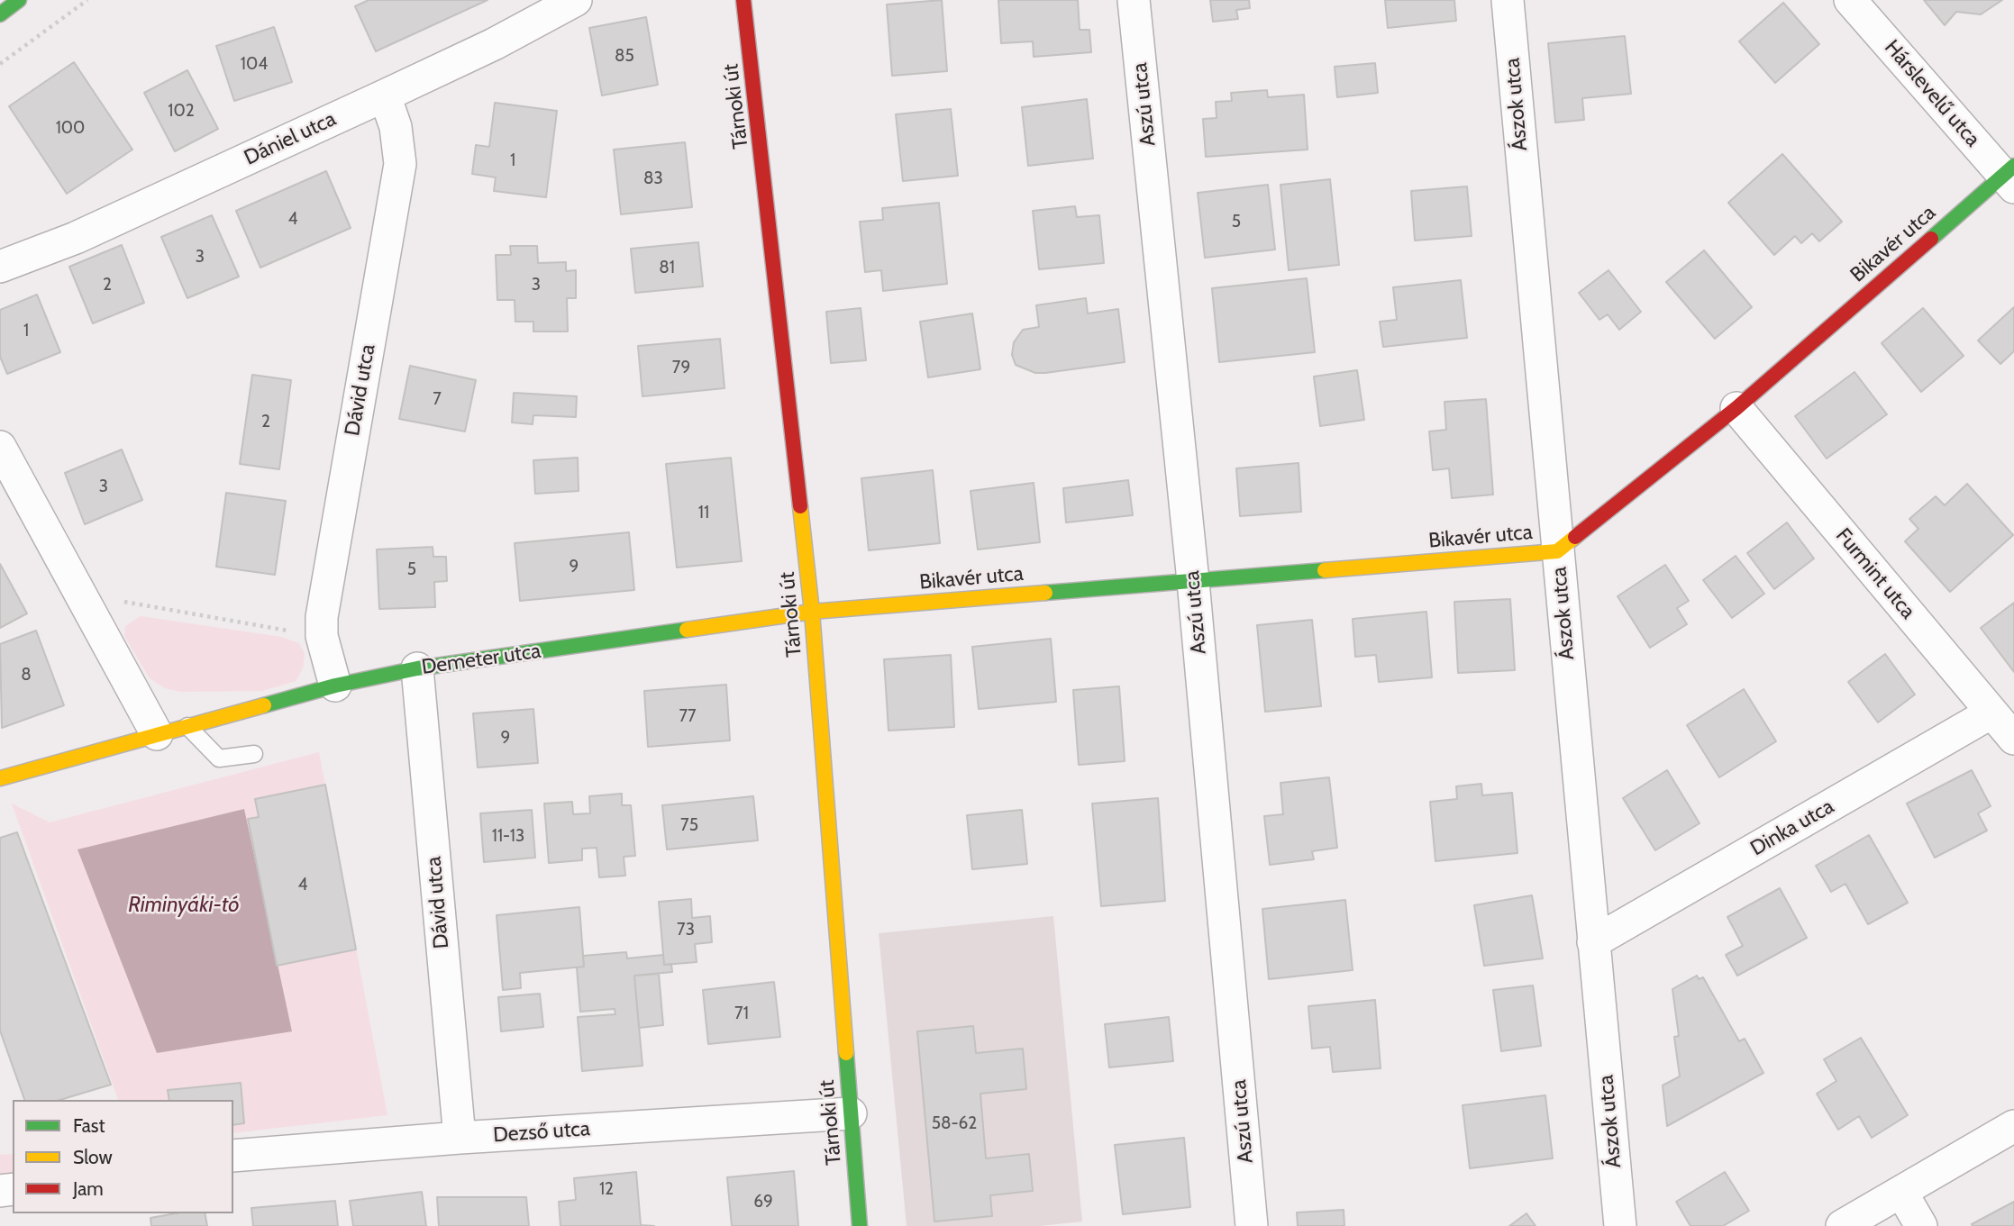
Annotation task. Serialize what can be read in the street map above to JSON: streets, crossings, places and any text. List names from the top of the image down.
{
  "streets": {
    "street": [
      "Hárslevelű utca",
      "Aszú utca",
      "Ászok utca",
      "Tárnoki út",
      "Dániel utca",
      "Bikavér utca",
      "Dávid utca",
      "Furmint utca",
      "Demeter utca",
      "Dinka utca",
      "Dezső utca"
    ]
  },
  "crossings": [
    ["Hárslevelű utca", "Bikavér utca"],
    ["Aszú utca", "Bikavér utca"],
    ["Ászok utca", "Bikavér utca"],
    ["Ászok utca", "Dinka utca"],
    ["Tárnoki út", "Bikavér utca"],
    ["Tárnoki út", "Demeter utca"],
    ["Tárnoki út", "Dezső utca"],
    ["Dániel utca", "Dávid utca"],
    ["Bikavér utca", "Furmint utca"],
    ["Bikavér utca", "Demeter utca"],
    ["Dávid utca", "Demeter utca"],
    ["Dávid utca", "Dezső utca"],
    ["Furmint utca", "Dinka utca"]
  ],
  "water": ["Riminyáki-tó"],
  "house_numbers": [
    "85",
    "104",
    "102",
    "100",
    "1",
    "83",
    "4",
    "5",
    "3",
    "81",
    "2",
    "3",
    "1",
    "79",
    "7",
    "2",
    "3",
    "11",
    "9",
    "5",
    "8",
    "77",
    "9",
    "75",
    "11-13",
    "4",
    "73",
    "71",
    "58-62",
    "12",
    "69"
  ],
  "legend": ["Fast", "Slow", "Jam"]
}
